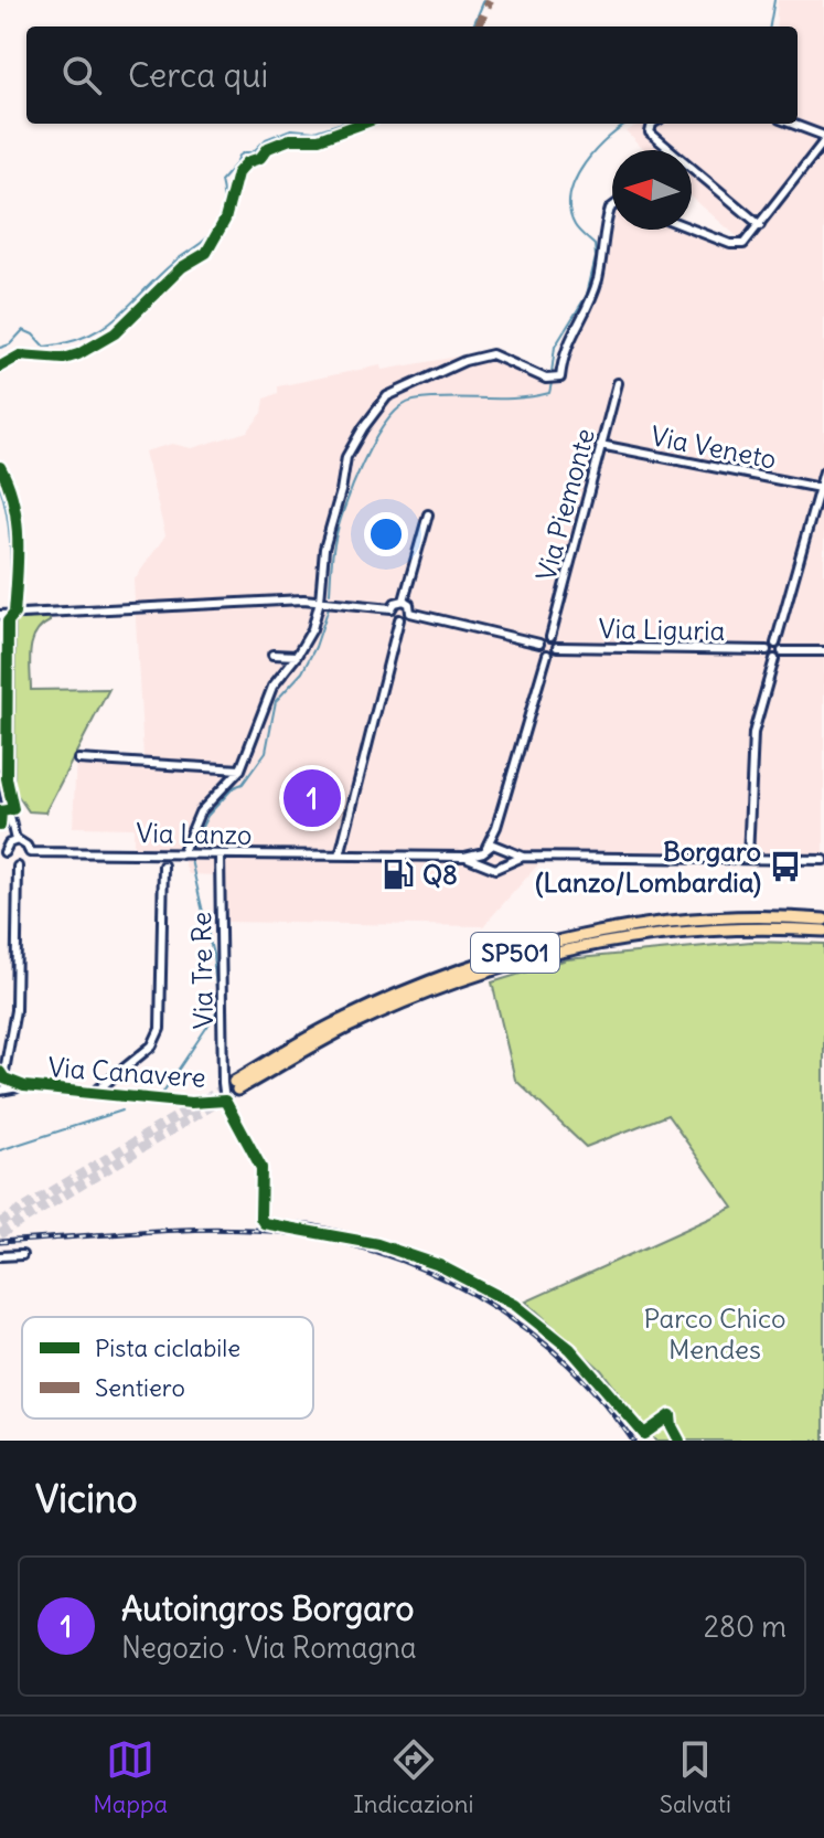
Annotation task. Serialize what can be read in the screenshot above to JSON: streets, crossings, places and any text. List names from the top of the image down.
{
  "streets": {
    "highway": ["SP501"],
    "street": [
      "Via Veneto",
      "Via Piemonte",
      "Via Liguria",
      "Via Lanzo",
      "Via Tre Re",
      "Via Canavere"
    ]
  },
  "crossings": [
    ["Via Veneto", "Via Piemonte"],
    ["Via Piemonte", "Via Liguria"],
    ["Via Lanzo", "Via Tre Re"],
    ["Via Tre Re", "Via Canavere"]
  ],
  "parks": ["Parco Chico Mendes"],
  "places": {
    "bus stop": ["Borgaro (Lanzo/Lombardia)"],
    "fuel station": ["Q8"]
  },
  "legend": ["Pista ciclabile", "Sentiero"],
  "north": "left",
  "page": {
    "search": "Cerca qui",
    "pins": "1",
    "heading": "Vicino",
    "list": [
      {
        "mark": "1",
        "name": "Autoingros Borgaro",
        "note": "Negozio · Via Romagna",
        "value": "280 m"
      }
    ],
    "nav": ["Mappa", "Indicazioni", "Salvati"]
  }
}
